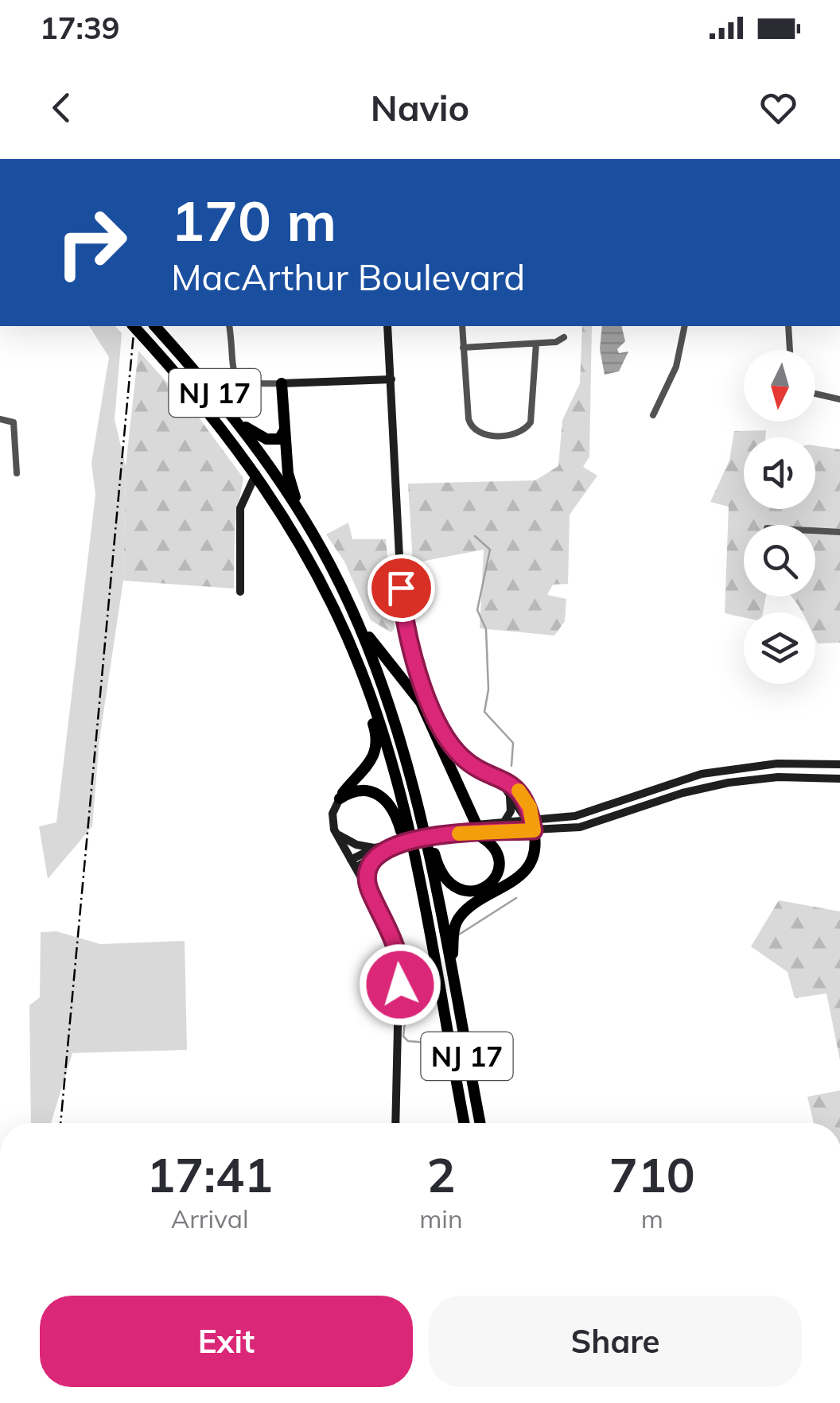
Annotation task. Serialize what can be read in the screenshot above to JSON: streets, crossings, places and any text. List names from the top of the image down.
{
  "streets": {
    "highway": ["NJ 17"]
  },
  "north": "bottom",
  "page": {
    "status": "17:39",
    "header": "Navio",
    "turn": ["170 m", "MacArthur Boulevard"],
    "eta": [
      "17:41",
      "Arrival",
      "2",
      "min",
      "710",
      "m"
    ],
    "buttons": ["Exit", "Share"]
  }
}
